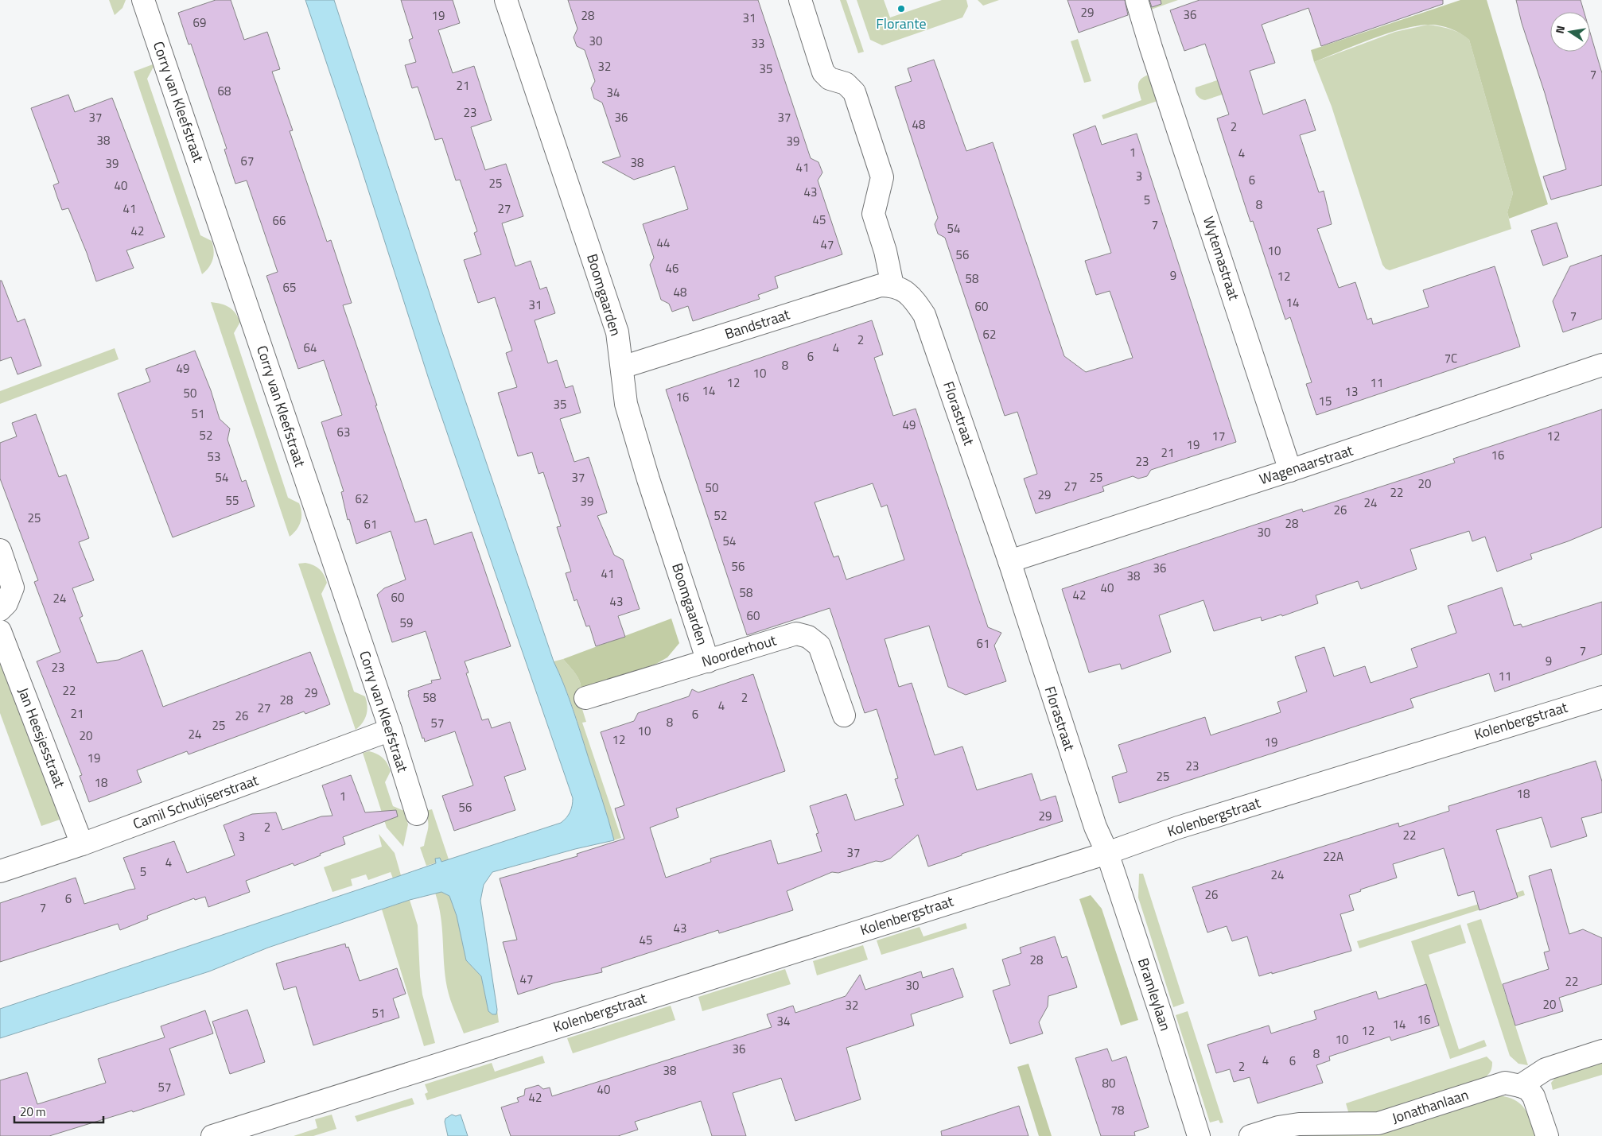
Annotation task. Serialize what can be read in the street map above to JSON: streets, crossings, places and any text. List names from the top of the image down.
{
  "streets": {
    "street": [
      "Corry van Kleefstraat",
      "Wytemastraat",
      "Boomgaarden",
      "Bandstraat",
      "Florastraat",
      "Wagenaarstraat",
      "Noorderhout",
      "Kolenbergstraat",
      "Jan Heesjesstraat",
      "Camil Schutijserstraat",
      "Bramleylaan",
      "Jonathanlaan"
    ]
  },
  "crossings": [
    ["Corry van Kleefstraat", "Camil Schutijserstraat"],
    ["Wytemastraat", "Wagenaarstraat"],
    ["Boomgaarden", "Bandstraat"],
    ["Boomgaarden", "Noorderhout"],
    ["Bandstraat", "Florastraat"],
    ["Florastraat", "Wagenaarstraat"],
    ["Florastraat", "Kolenbergstraat"],
    ["Florastraat", "Bramleylaan"],
    ["Kolenbergstraat", "Bramleylaan"],
    ["Jan Heesjesstraat", "Camil Schutijserstraat"]
  ],
  "places": ["Florante"],
  "house_numbers": [
    "29",
    "36",
    "19",
    "28",
    "31",
    "69",
    "30",
    "33",
    "32",
    "35",
    "7",
    "21",
    "68",
    "34",
    "23",
    "37",
    "36",
    "37",
    "48",
    "2",
    "38",
    "39",
    "1",
    "4",
    "67",
    "38",
    "39",
    "41",
    "3",
    "6",
    "25",
    "40",
    "43",
    "5",
    "8",
    "41",
    "27",
    "45",
    "66",
    "7",
    "54",
    "42",
    "44",
    "47",
    "10",
    "56",
    "46",
    "9",
    "12",
    "58",
    "65",
    "48",
    "14",
    "31",
    "60",
    "7",
    "62",
    "2",
    "64",
    "4",
    "6",
    "7C",
    "8",
    "49",
    "10",
    "12",
    "11",
    "14",
    "13",
    "50",
    "16",
    "15",
    "35",
    "51",
    "49",
    "63",
    "52",
    "17",
    "12",
    "19",
    "21",
    "16",
    "53",
    "23",
    "54",
    "37",
    "25",
    "20",
    "27",
    "50",
    "22",
    "29",
    "62",
    "55",
    "39",
    "24",
    "26",
    "52",
    "25",
    "28",
    "61",
    "30",
    "54",
    "56",
    "36",
    "41",
    "38",
    "40",
    "58",
    "42",
    "60",
    "24",
    "43",
    "60",
    "59",
    "61",
    "7",
    "9",
    "23",
    "11",
    "22",
    "29",
    "58",
    "2",
    "28",
    "4",
    "27",
    "21",
    "6",
    "26",
    "8",
    "57",
    "25",
    "10",
    "24",
    "20",
    "12",
    "19",
    "19",
    "23",
    "25",
    "18",
    "18",
    "1",
    "56",
    "29",
    "2",
    "22",
    "3",
    "37",
    "22A",
    "4",
    "5",
    "24",
    "26",
    "6",
    "7",
    "43",
    "45",
    "28",
    "47",
    "22",
    "30",
    "20",
    "32",
    "51",
    "16",
    "34",
    "14",
    "12",
    "10",
    "36",
    "8",
    "4",
    "6",
    "2",
    "38",
    "80",
    "57",
    "40",
    "42",
    "78"
  ],
  "scale_bar": "20 m",
  "north": "left"
}
